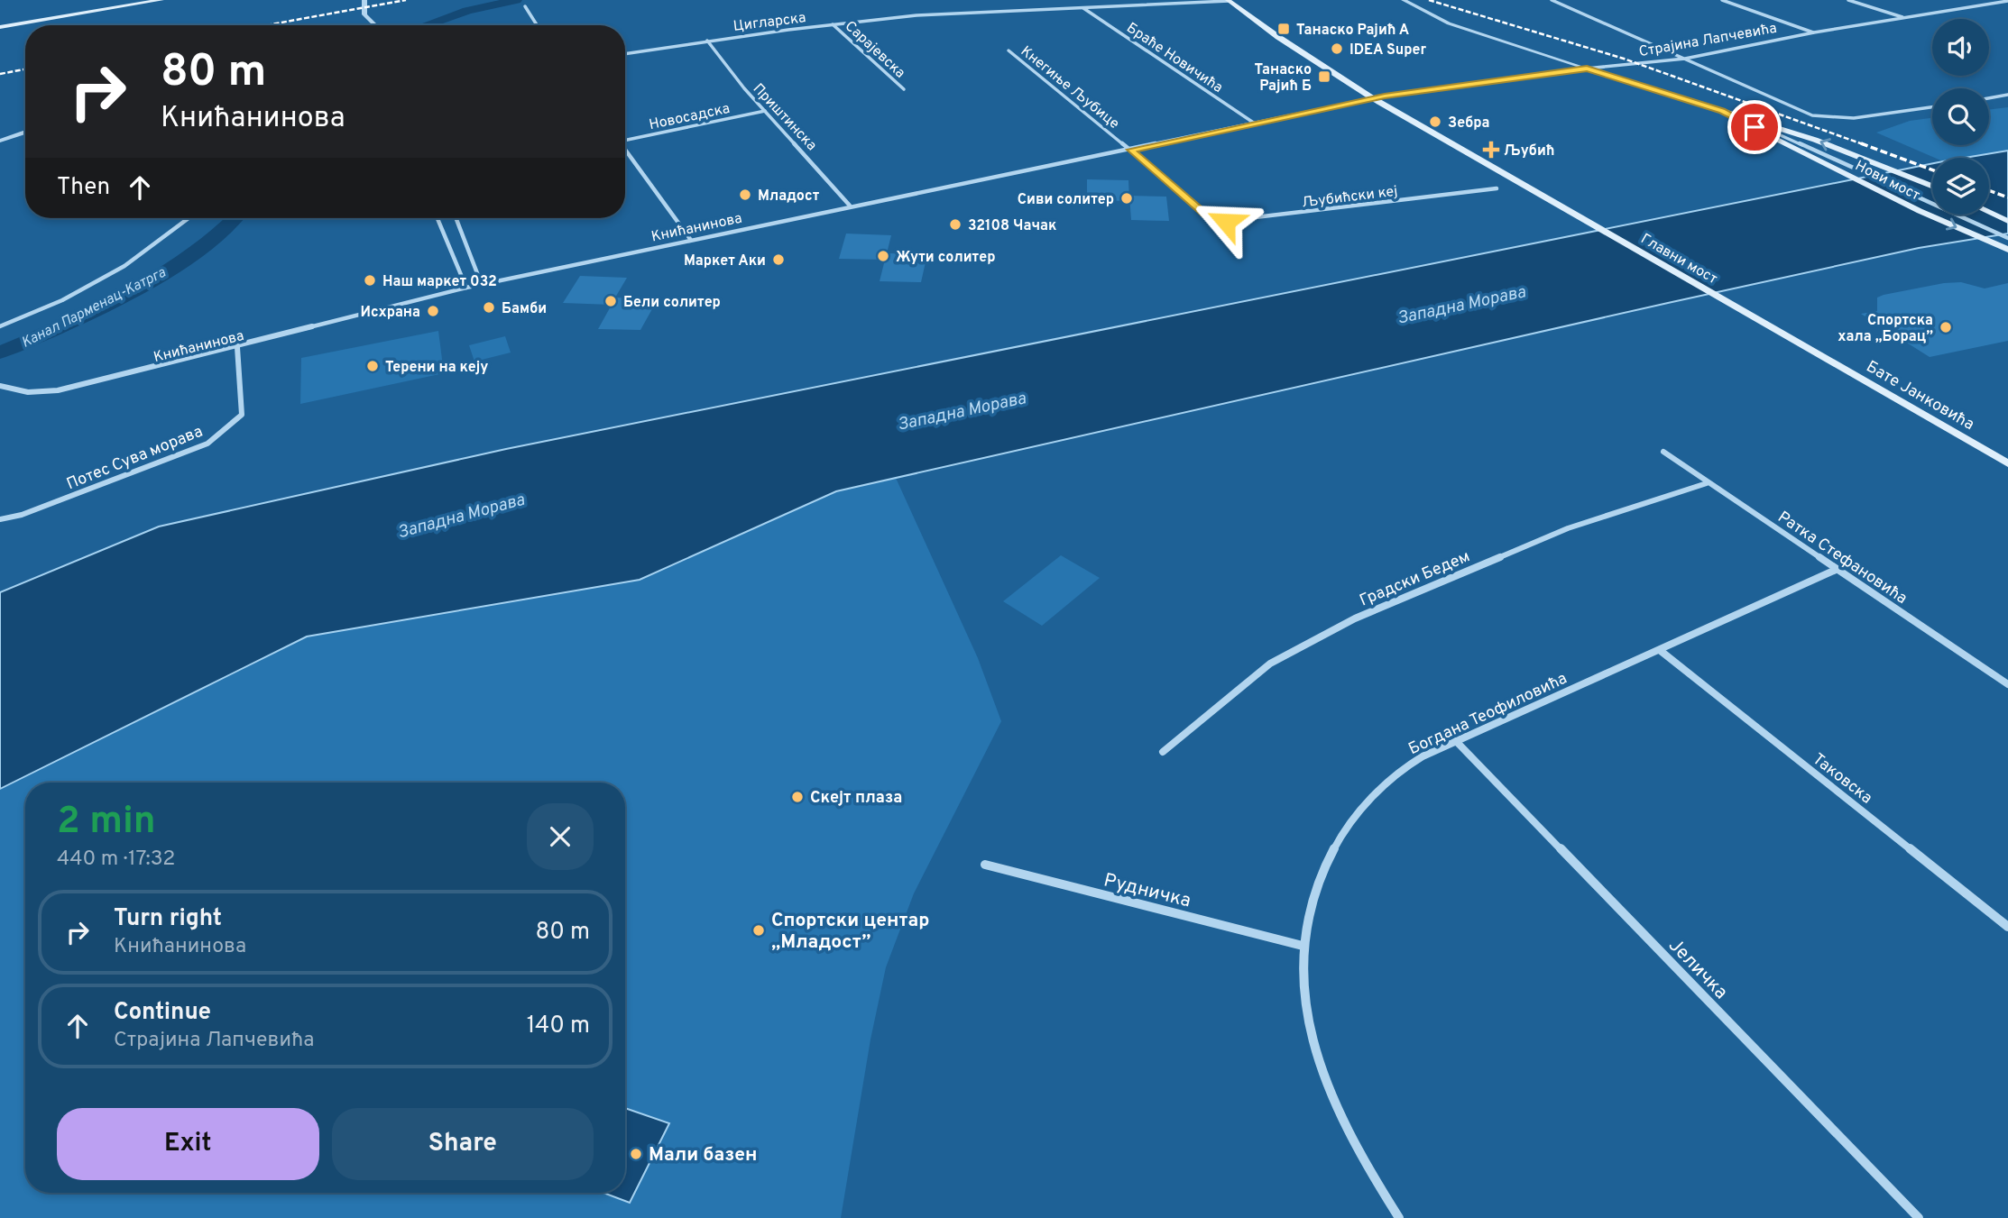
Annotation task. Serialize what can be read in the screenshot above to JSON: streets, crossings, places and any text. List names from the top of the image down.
{
  "streets": {
    "main road": [
      "Страјина Лапчевића",
      "Нови мост",
      "Главни мост",
      "Бате Јанковића"
    ],
    "street": [
      "Цигларска",
      "Сарајевска",
      "Браће Новичића",
      "Кнегиње Љубице",
      "Новосадска",
      "Приштинска",
      "Љубићски кеј",
      "Книћанинова",
      "Потес Сува морава",
      "Ратка Стефановића",
      "Градски Бедем",
      "Богдана Теофиловића",
      "Таковска",
      "Рудничка",
      "Јеличка"
    ]
  },
  "crossings": [
    ["Цигларска", "Сарајевска"],
    ["Цигларска", "Браће Новичића"],
    ["Цигларска", "Приштинска"],
    ["Цигларска", "Главни мост"],
    ["Страјина Лапчевића", "Книћанинова"],
    ["Страјина Лапчевића", "Главни мост"],
    ["Браће Новичића", "Книћанинова"],
    ["Кнегиње Љубице", "Љубићски кеј"],
    ["Кнегиње Љубице", "Книћанинова"],
    ["Новосадска", "Приштинска"],
    ["Приштинска", "Книћанинова"],
    ["Книћанинова", "Главни мост"],
    ["Книћанинова", "Потес Сува морава"],
    ["Главни мост", "Бате Јанковића"],
    ["Ратка Стефановића", "Градски Бедем"],
    ["Ратка Стефановића", "Богдана Теофиловића"],
    ["Богдана Теофиловића", "Таковска"],
    ["Богдана Теофиловића", "Рудничка"],
    ["Богдана Теофиловића", "Јеличка"]
  ],
  "water": ["Западна Морава", "Канал Парменац-Катрга"],
  "places": {
    "transit": ["Танаско Рајић А", "Танаско Рајић Б"],
    "other": [
      "IDEA Super",
      "Зебра",
      "Младост",
      "Сиви солитер",
      "32108 Чачак",
      "Жути солитер",
      "Маркет Аки",
      "Наш маркет 032",
      "Бели солитер",
      "Бамби",
      "Исхрана",
      "Спортска хала „Борац”",
      "Терени на кеју",
      "Скејт плаза",
      "Спортски центар „Младост”",
      "Мали базен"
    ],
    "health": ["Љубић"]
  },
  "page": {
    "turn": ["80 m", "Книћанинова"],
    "then": "Then",
    "heading": ["2 min", "440 m · 17:32"],
    "list": [
      {
        "name": "Turn right",
        "note": "Книћанинова",
        "value": "80 m"
      },
      {
        "name": "Continue",
        "note": "Страјина Лапчевића",
        "value": "140 m"
      }
    ],
    "buttons": ["Exit", "Share"]
  }
}
